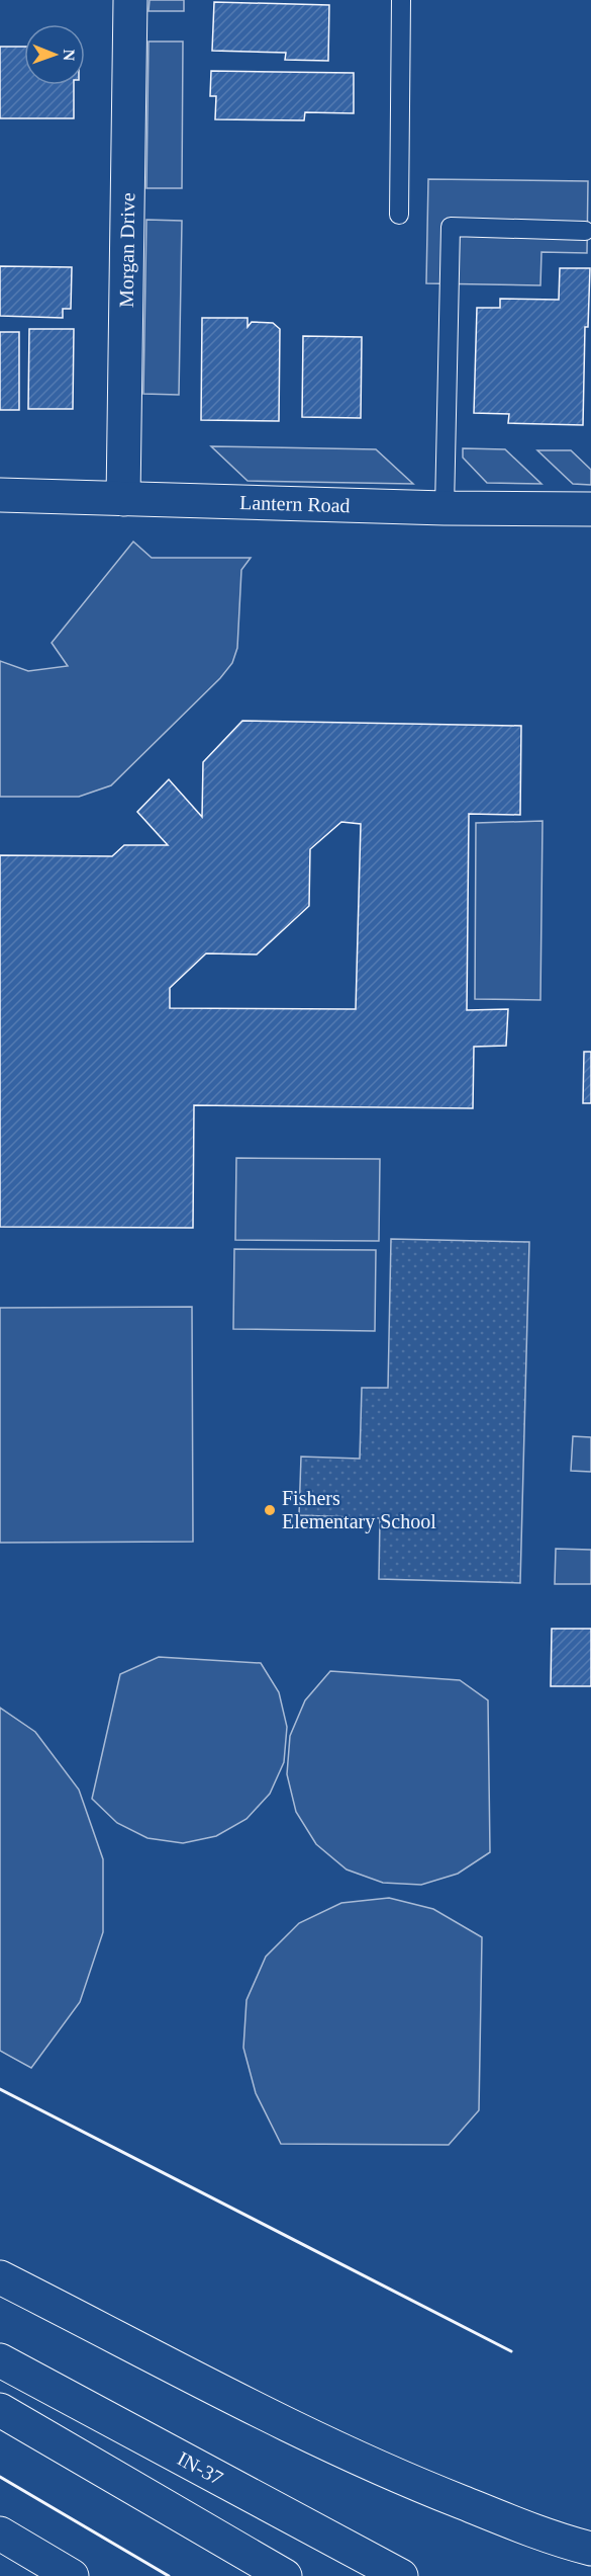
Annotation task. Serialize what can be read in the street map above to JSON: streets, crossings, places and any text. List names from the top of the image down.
{
  "streets": {
    "main road": ["Morgan Drive", "Lantern Road", "IN-37"]
  },
  "crossings": [
    ["Morgan Drive", "Lantern Road"]
  ],
  "places": ["Fishers Elementary School"],
  "north": "right"
}
